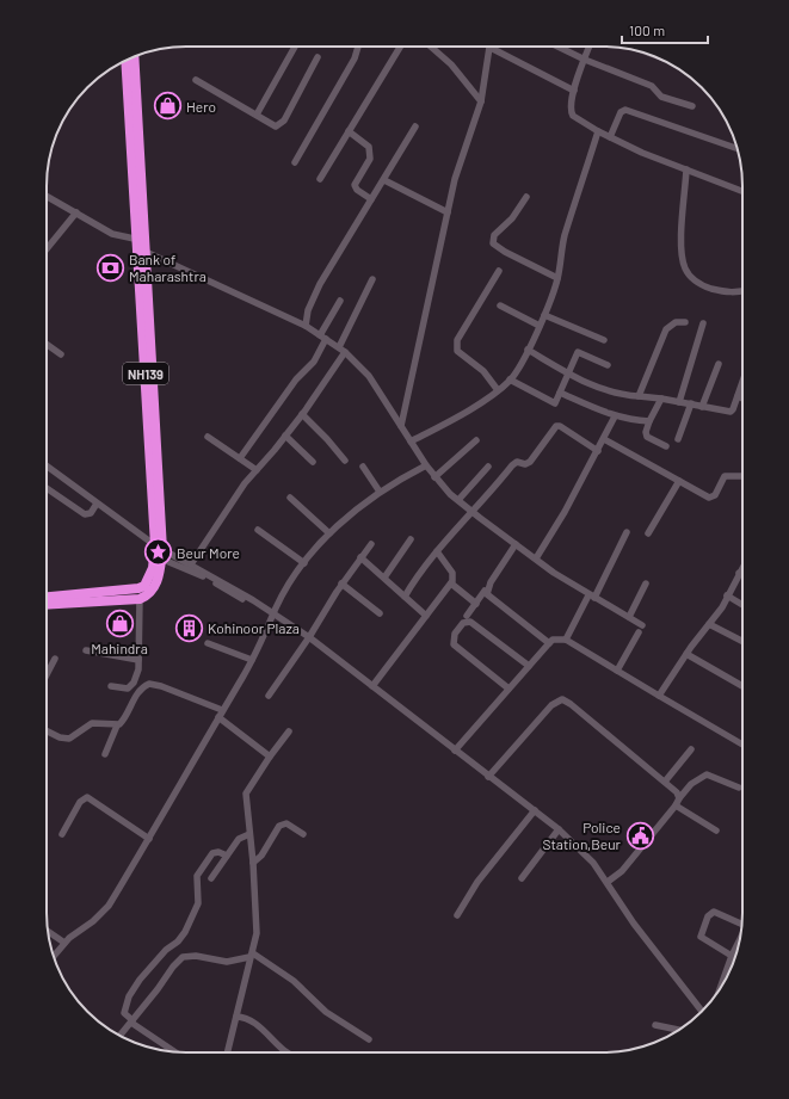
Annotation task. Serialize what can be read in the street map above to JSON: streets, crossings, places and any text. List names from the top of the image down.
{
  "streets": {
    "highway": ["NH139"]
  },
  "places": {
    "shop": ["Hero", "Mahindra"],
    "bank": ["Bank of Maharashtra"],
    "place": ["Beur More"],
    "building": ["Kohinoor Plaza"],
    "public building": ["Police Station,Beur"]
  },
  "scale_bar": "100 m"
}
